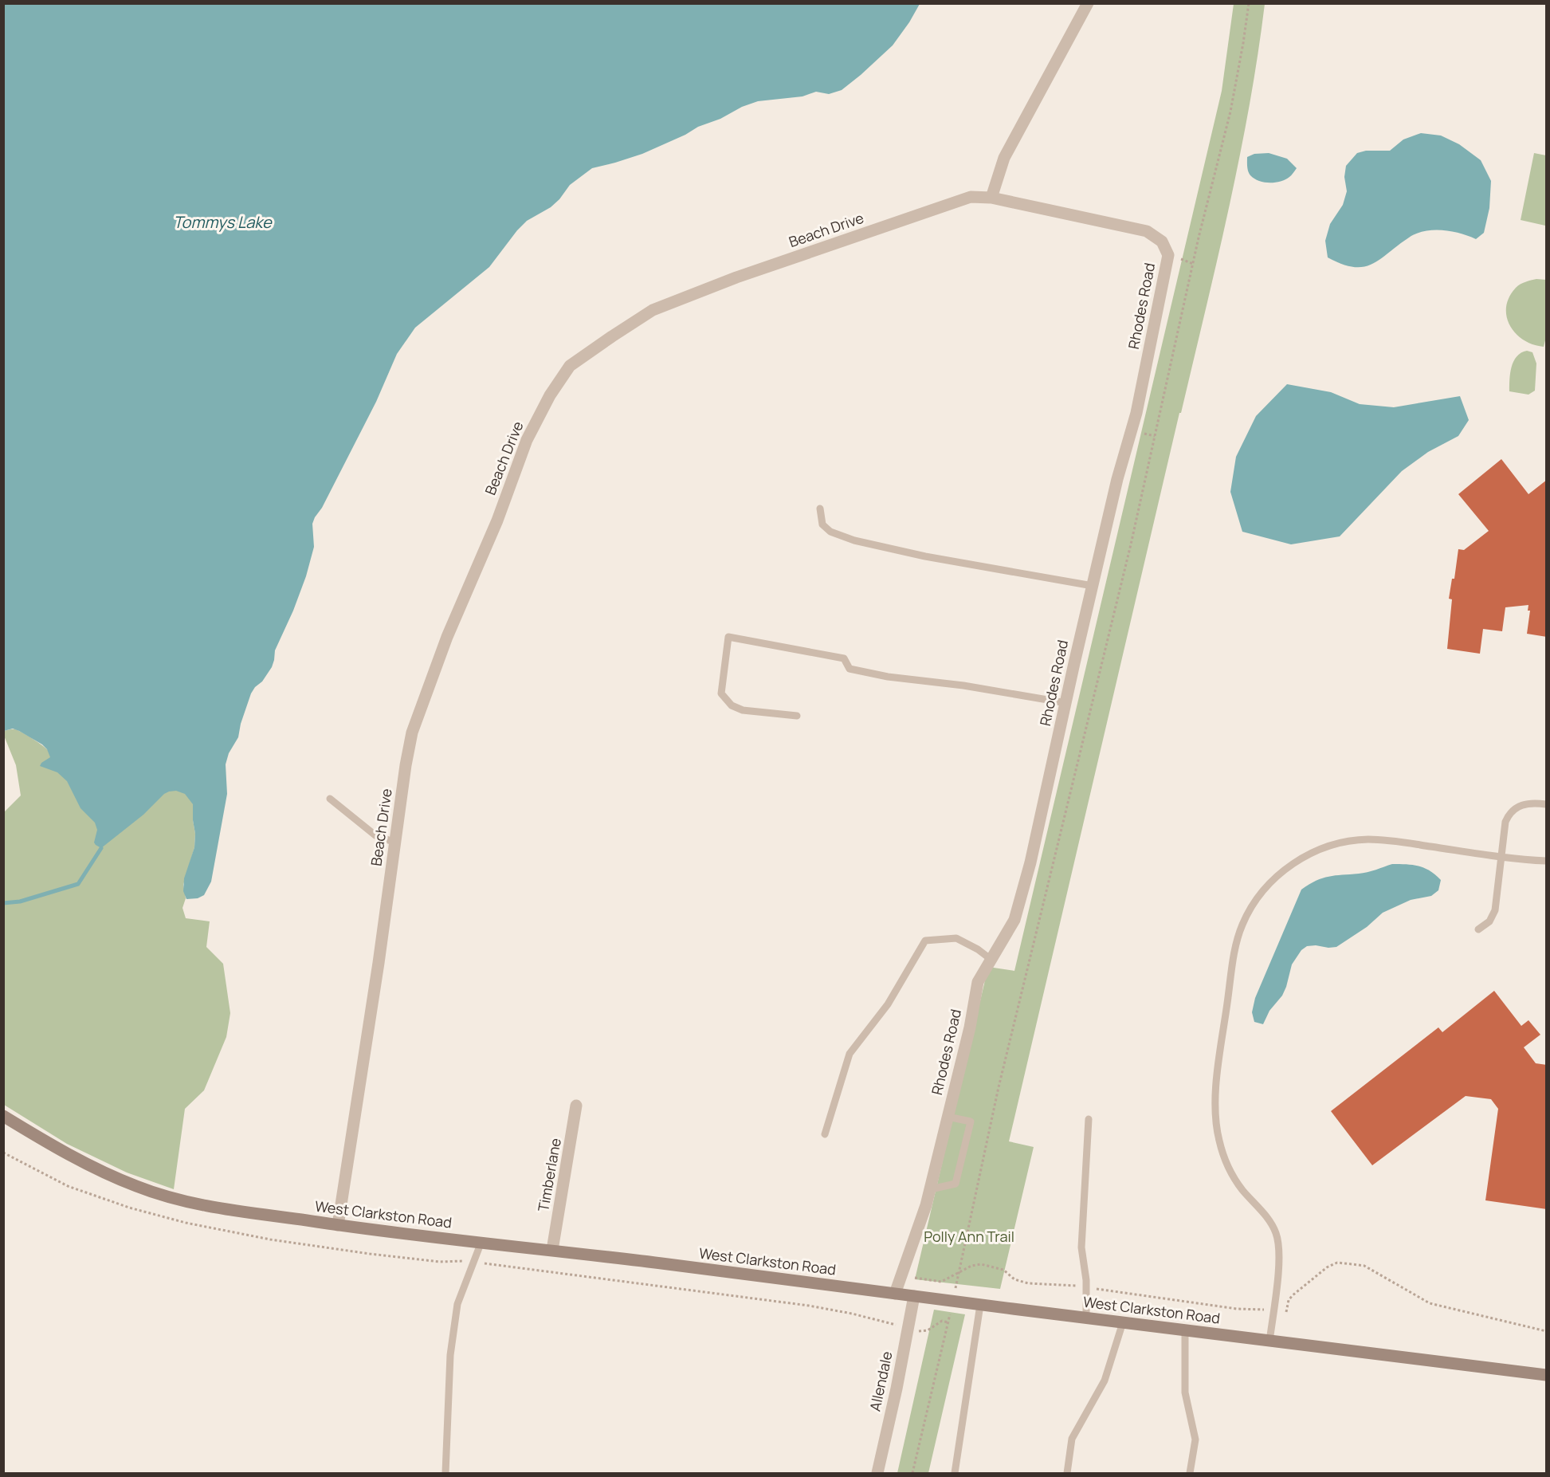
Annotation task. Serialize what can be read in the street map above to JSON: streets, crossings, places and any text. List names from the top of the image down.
{
  "streets": {
    "main road": ["West Clarkston Road"],
    "street": [
      "Beach Drive",
      "Rhodes Road",
      "Timberlane",
      "Allendale"
    ]
  },
  "crossings": [
    ["Beach Drive", "Rhodes Road"],
    ["Beach Drive", "West Clarkston Road"],
    ["Rhodes Road", "West Clarkston Road"],
    ["Timberlane", "West Clarkston Road"],
    ["West Clarkston Road", "Allendale"]
  ],
  "water": ["Tommys Lake"],
  "parks": ["Polly Ann Trail"]
}
